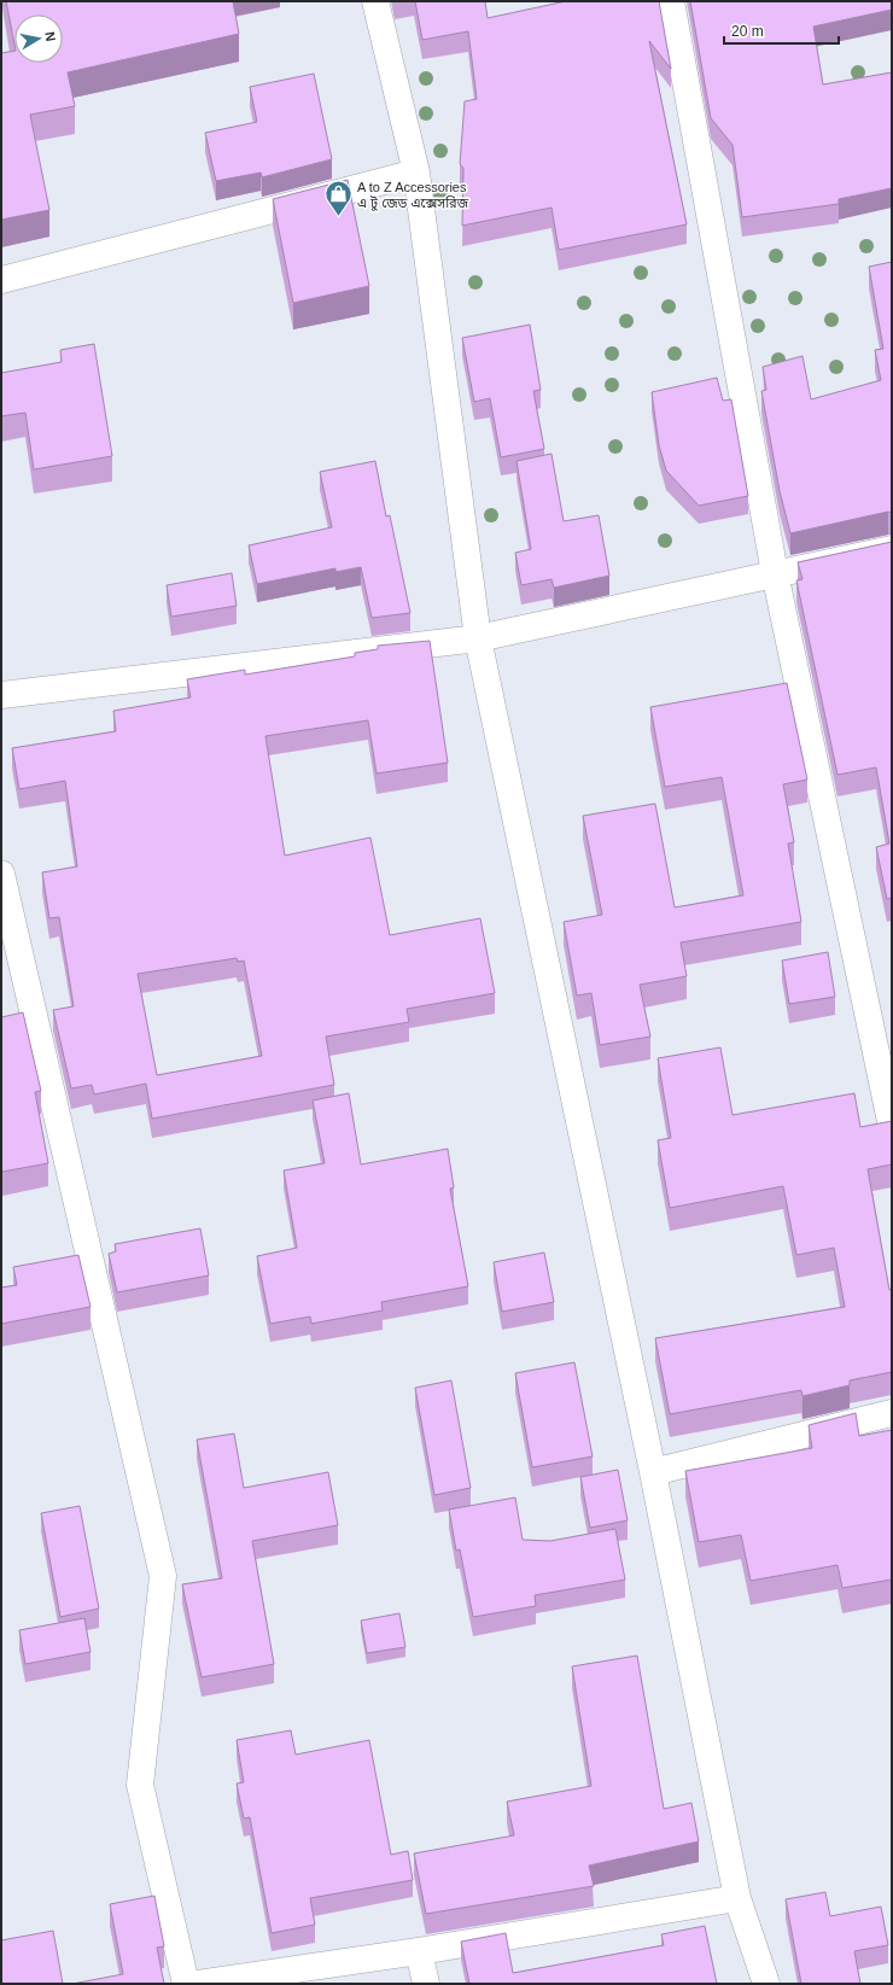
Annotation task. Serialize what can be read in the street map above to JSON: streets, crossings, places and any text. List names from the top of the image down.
{
  "places": {
    "shop": ["A to Z Accessories এ টু জেড এক্সেসরিজ"]
  },
  "scale_bar": "20 m",
  "north": "right"
}
